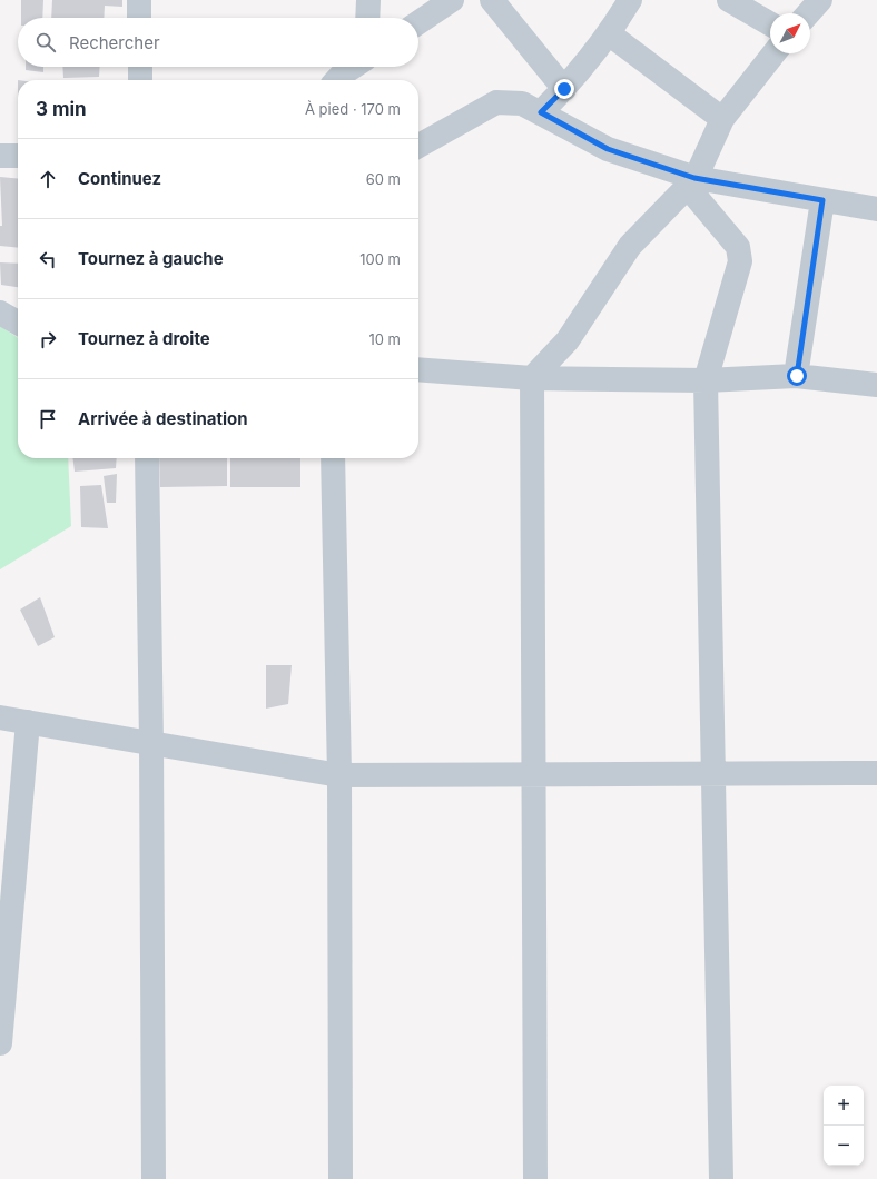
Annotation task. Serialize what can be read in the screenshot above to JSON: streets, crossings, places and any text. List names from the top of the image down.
{
  "north": "top right",
  "page": {
    "search": "Rechercher",
    "heading": ["3 min", "À pied · 170 m"],
    "list": [
      ["Continuez", "60 m"],
      ["Tournez à gauche", "100 m"],
      ["Tournez à droite", "10 m"],
      "Arrivée à destination"
    ],
    "map_buttons": ["+", "−"]
  }
}
